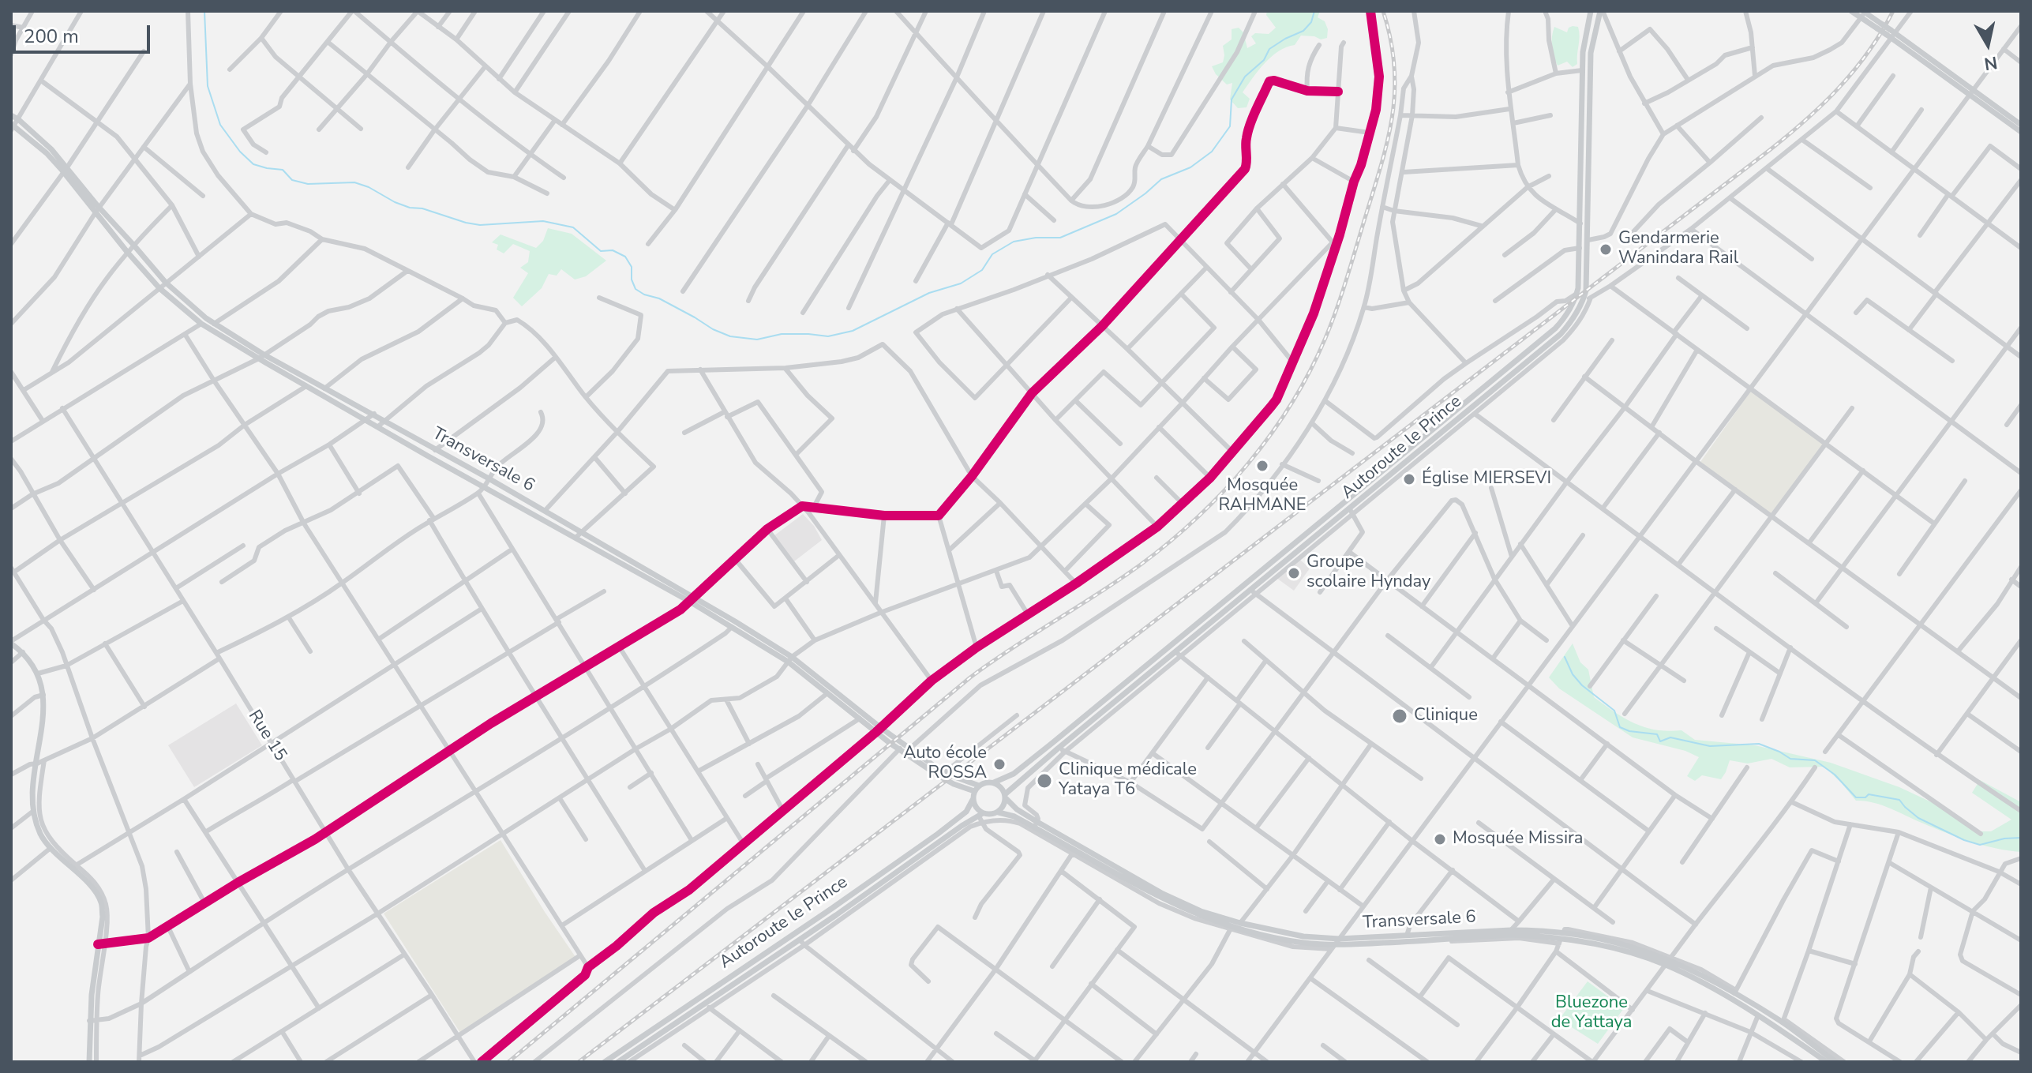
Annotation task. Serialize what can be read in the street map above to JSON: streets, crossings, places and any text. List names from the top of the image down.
{
  "streets": {
    "main road": ["Autoroute le Prince", "Transversale 6"],
    "street": ["Rue 15"]
  },
  "crossings": [
    ["Autoroute le Prince", "Transversale 6"]
  ],
  "parks": ["Bluezone de Yattaya"],
  "places": [
    "Gendarmerie Wanindara Rail",
    "Mosquée RAHMANE",
    "Église MIERSEVI",
    "Groupe scolaire Hynday",
    "Clinique",
    "Auto école ROSSA",
    "Clinique médicale Yataya T6",
    "Mosquée Missira"
  ],
  "scale_bar": "200 m",
  "north": "bottom"
}
